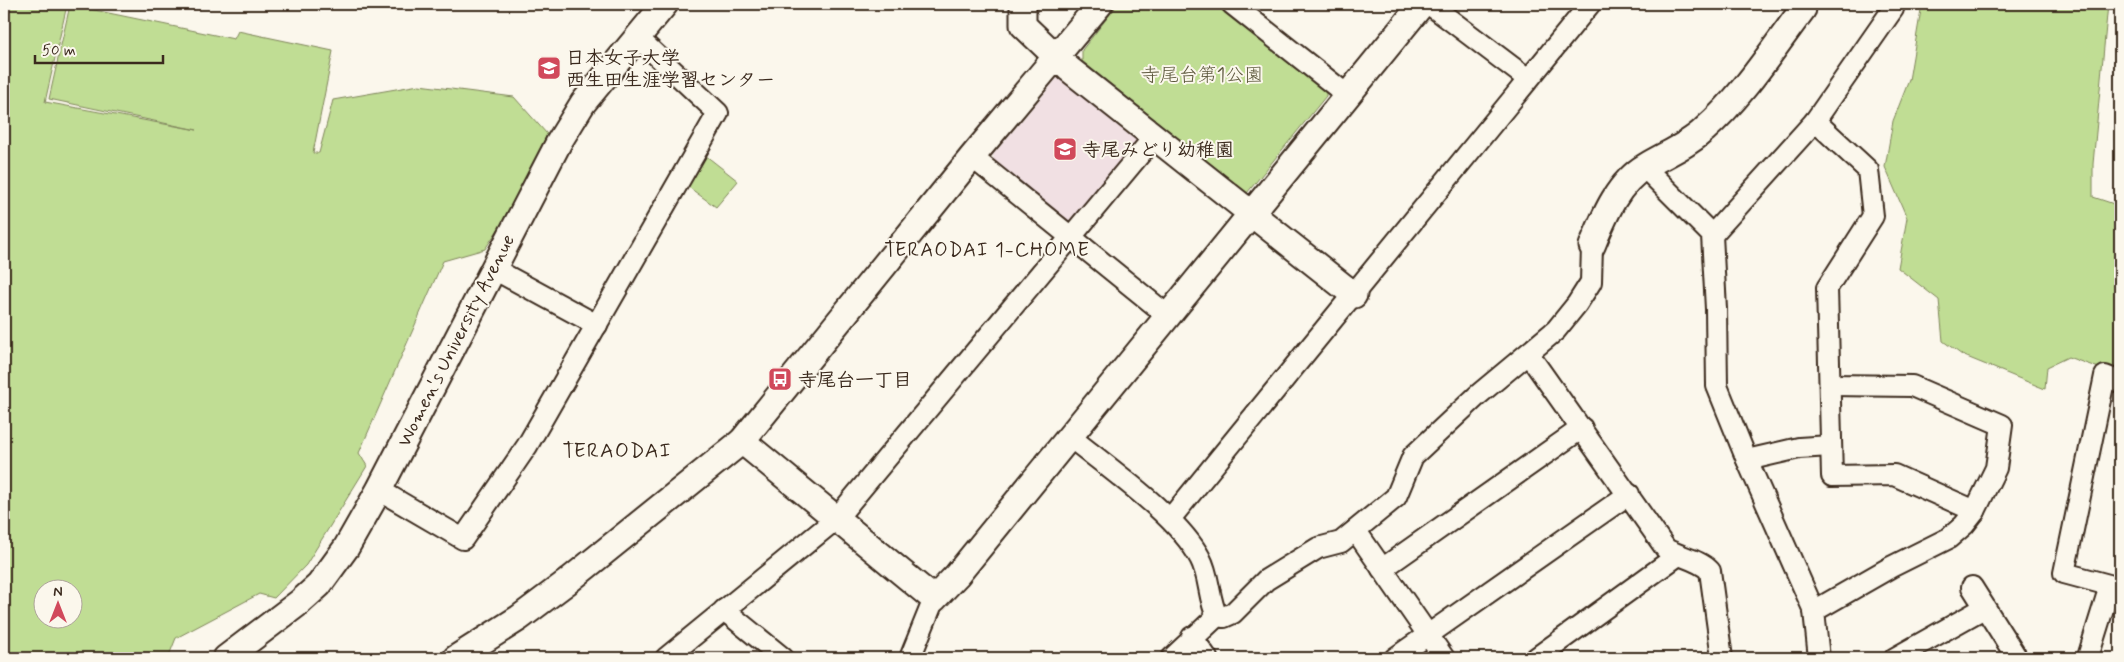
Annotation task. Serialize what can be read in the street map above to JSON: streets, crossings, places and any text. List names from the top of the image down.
{
  "streets": {
    "street": ["Women's University Avenue"]
  },
  "districts": ["TERAODAI 1-CHOME", "TERAODAI"],
  "parks": ["寺尾台第1公園"],
  "places": {
    "school or university": ["日本女子大学 西生田生涯学習センター", "寺尾みどり幼稚園"],
    "bus stop": ["寺尾台一丁目"]
  },
  "scale_bar": "50 m",
  "north": "top"
}
